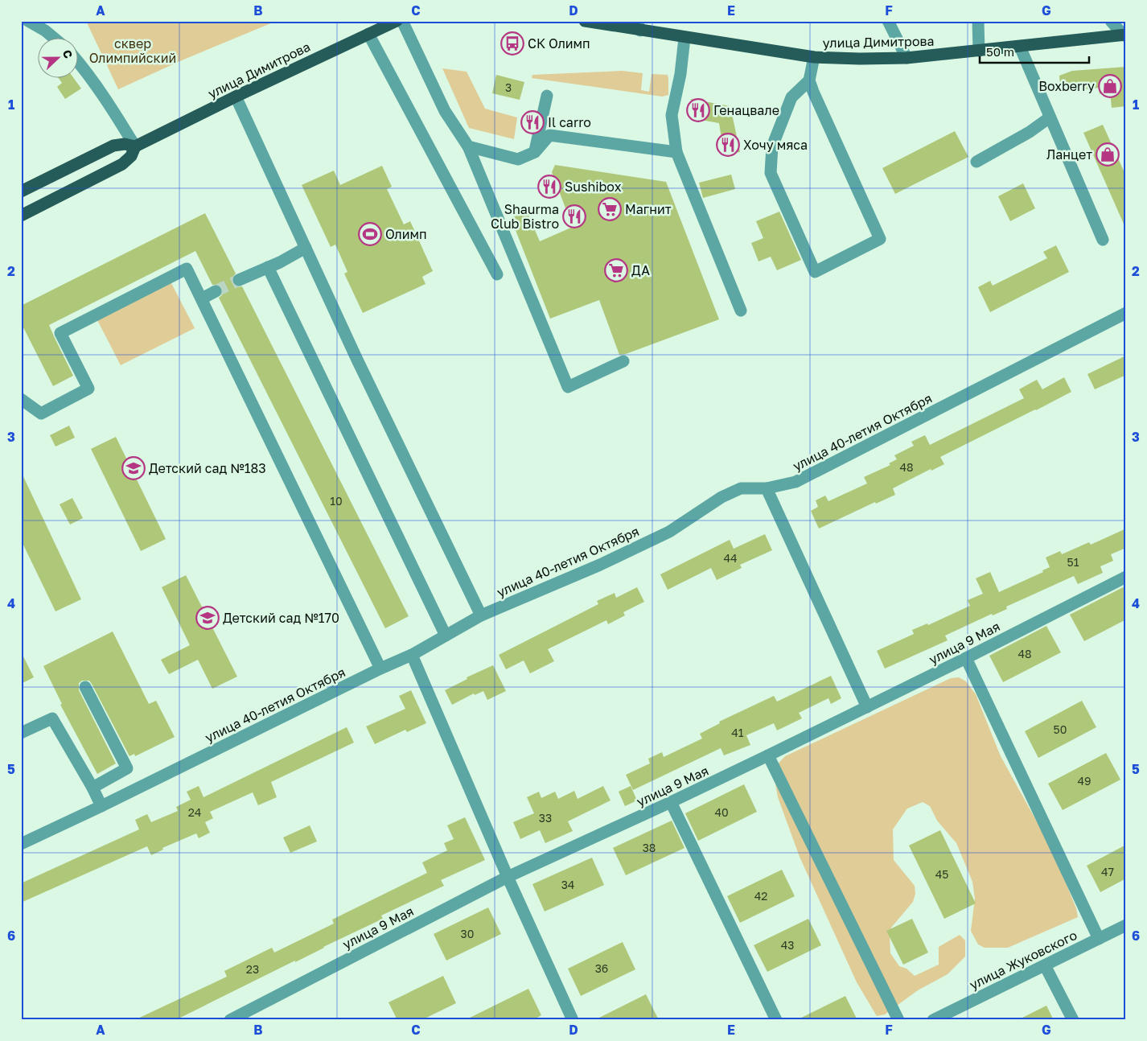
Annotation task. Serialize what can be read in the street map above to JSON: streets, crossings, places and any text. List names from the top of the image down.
{
  "streets": {
    "main road": ["улица Димитрова"],
    "street": ["улица 40-летия Октября", "улица 9 Мая", "улица Жуковского"]
  },
  "parks": ["сквер Олимпийский"],
  "places": {
    "bus stop": ["СК Олимп"],
    "shop": ["Boxberry", "Ланцет"],
    "restaurant": [
      "Генацвале",
      "Il carro",
      "Хочу мяса",
      "Sushibox",
      "Shaurma Club Bistro"
    ],
    "supermarket": ["Магнит", "ДА"],
    "sports": ["Олимп"],
    "school or university": ["Детский сад №183", "Детский сад №170"]
  },
  "house_numbers": [
    "3",
    "48",
    "10",
    "44",
    "51",
    "48",
    "50",
    "41",
    "49",
    "24",
    "40",
    "33",
    "38",
    "47",
    "45",
    "34",
    "42",
    "30",
    "43",
    "36",
    "23"
  ],
  "scale_bar": "50 m",
  "north": "right",
  "grid": {
    "columns": [
      "A",
      "B",
      "C",
      "D",
      "E",
      "F",
      "G"
    ],
    "rows": [
      "1",
      "2",
      "3",
      "4",
      "5",
      "6"
    ]
  }
}
